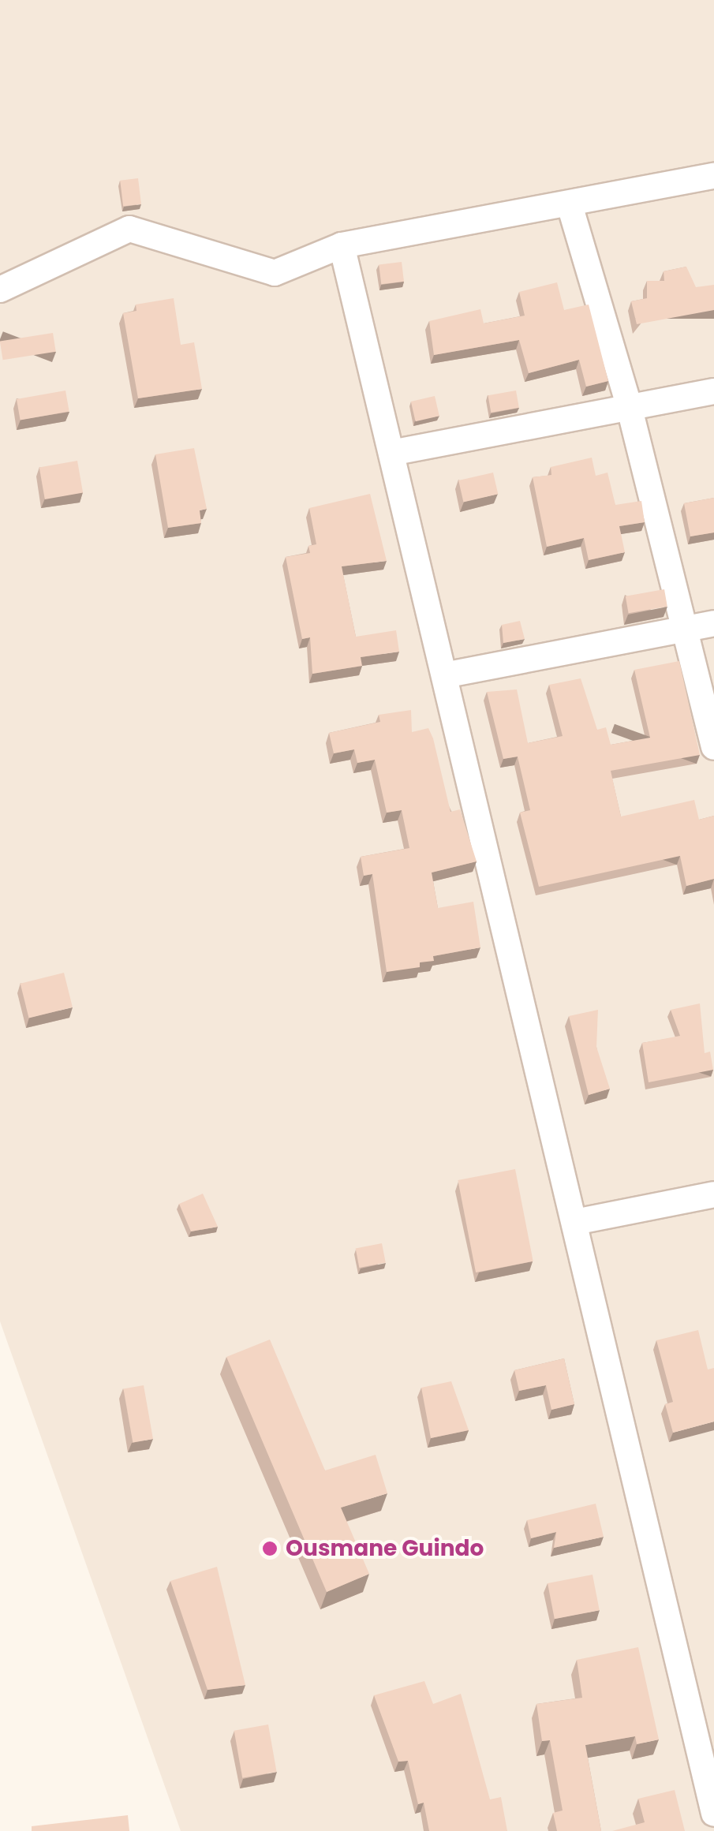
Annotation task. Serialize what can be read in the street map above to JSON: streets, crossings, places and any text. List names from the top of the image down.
{
  "places": ["Ousmane Guindo"]
}
